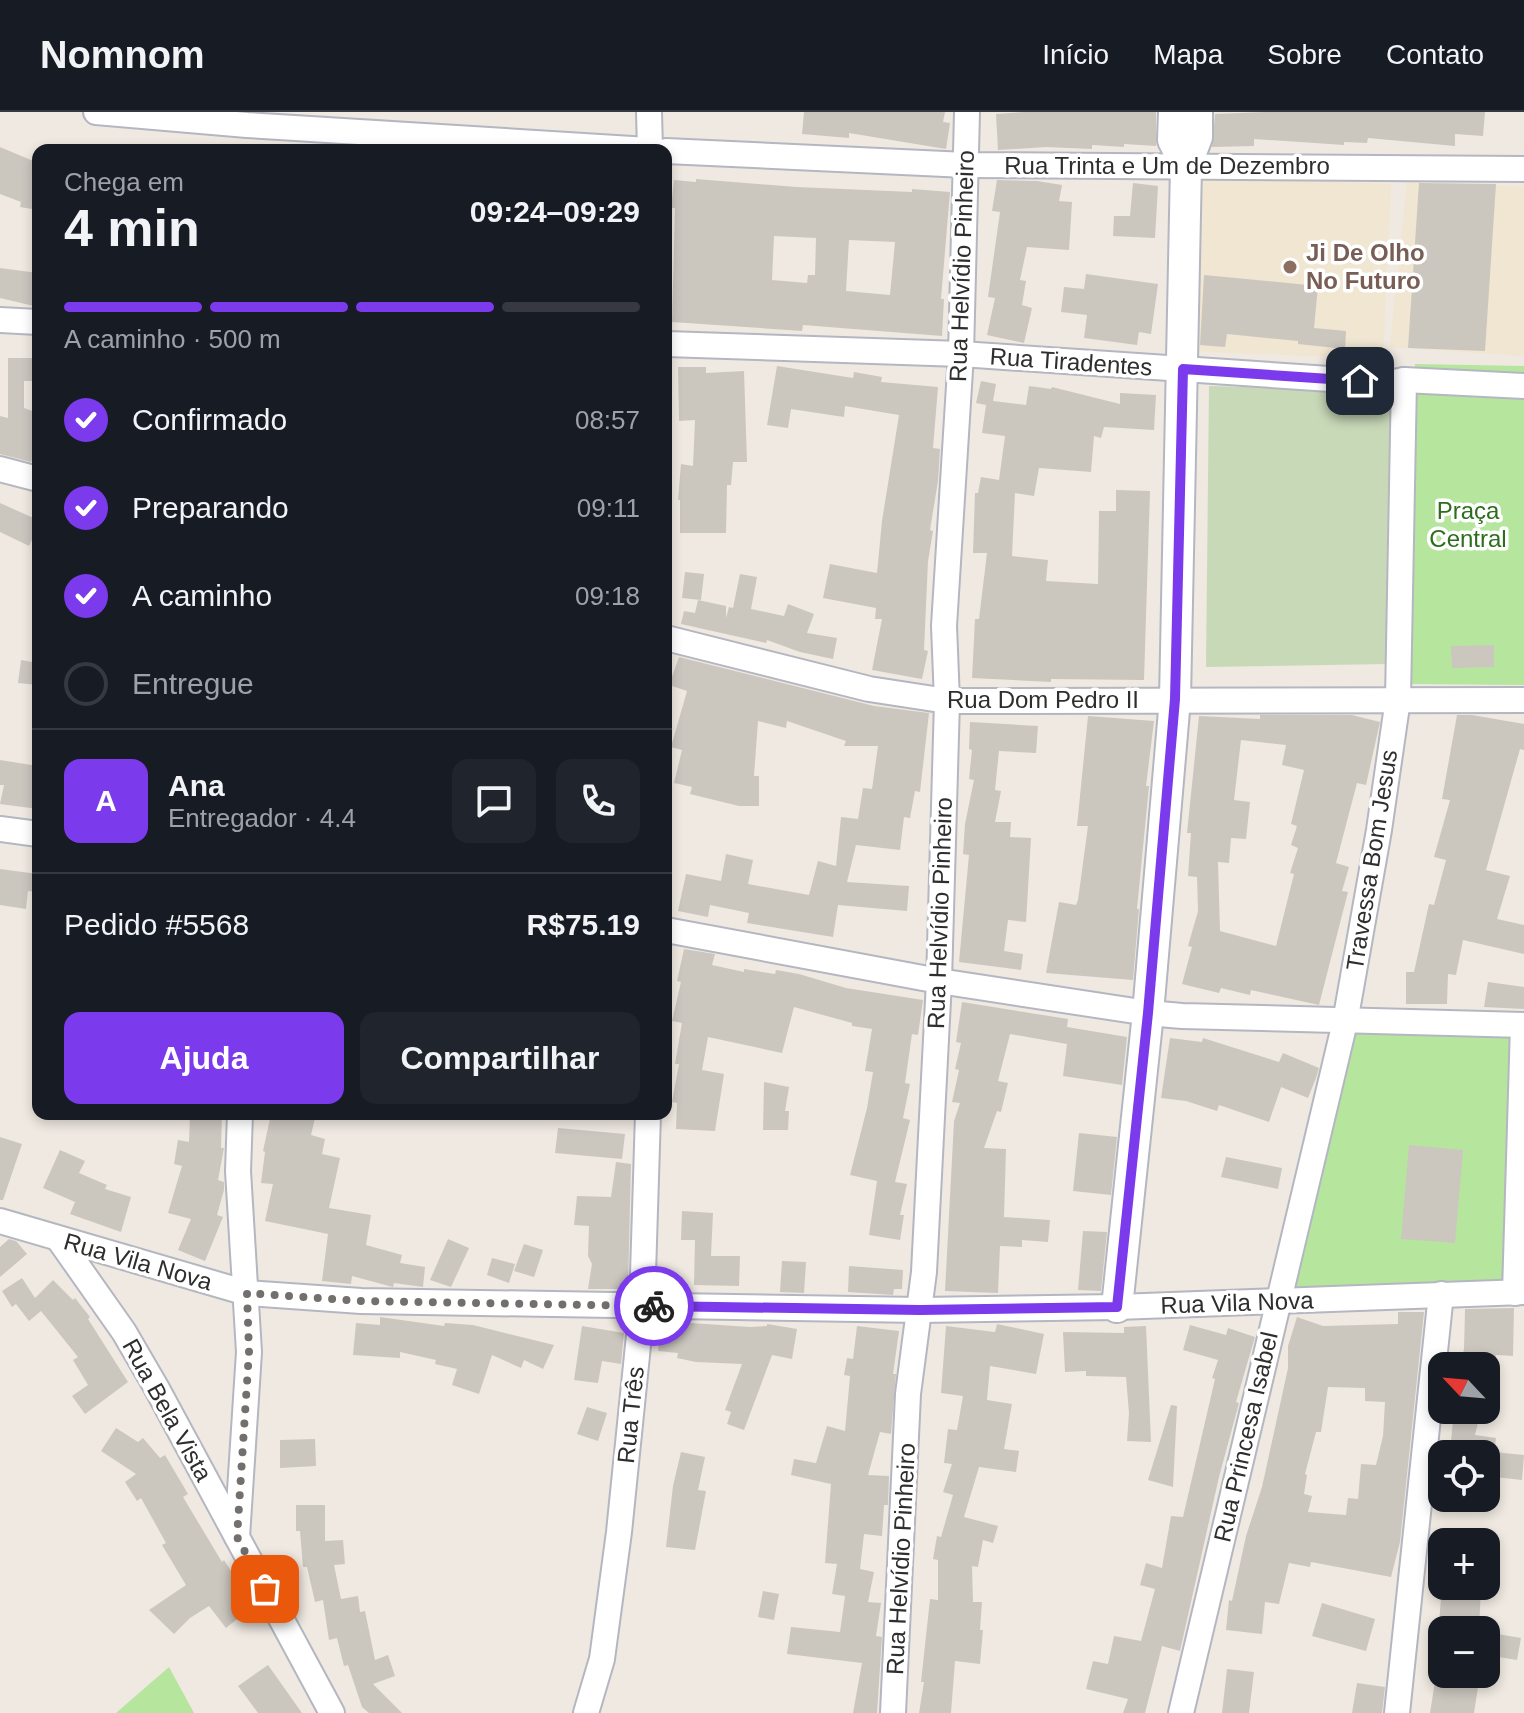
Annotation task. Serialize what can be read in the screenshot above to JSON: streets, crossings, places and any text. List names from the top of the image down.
{
  "streets": {
    "street": [
      "Rua Trinta e Um de Dezembro",
      "Rua Helvídio Pinheiro",
      "Rua Tiradentes",
      "Rua Dom Pedro II",
      "Travessa Bom Jesus",
      "Rua Vila Nova",
      "Rua Bela Vista",
      "Rua Três",
      "Rua Princesa Isabel"
    ]
  },
  "crossings": [
    ["Rua Trinta e Um de Dezembro", "Rua Helvídio Pinheiro"],
    ["Rua Helvídio Pinheiro", "Rua Tiradentes"],
    ["Rua Helvídio Pinheiro", "Rua Dom Pedro II"],
    ["Rua Helvídio Pinheiro", "Rua Vila Nova"],
    ["Rua Tiradentes", "Travessa Bom Jesus"],
    ["Rua Dom Pedro II", "Travessa Bom Jesus"],
    ["Travessa Bom Jesus", "Rua Princesa Isabel"],
    ["Rua Vila Nova", "Rua Bela Vista"],
    ["Rua Vila Nova", "Rua Três"],
    ["Rua Vila Nova", "Rua Princesa Isabel"]
  ],
  "parks": ["Praça Central"],
  "places": ["Ji De Olho No Futuro"],
  "north": "top left",
  "page": {
    "header": "Nomnom",
    "nav": [
      "Início",
      "Mapa",
      "Sobre",
      "Contato"
    ],
    "heading": ["4 min", "Chega em", "09:24–09:29"],
    "panel": [
      "Ana",
      "Entregador · 4.4",
      "Pedido #5568",
      "R$75.19"
    ],
    "bar": "A caminho · 500 m",
    "list": [
      ["Confirmado", "08:57"],
      ["Preparando", "09:11"],
      ["A caminho", "09:18"],
      "Entregue"
    ],
    "round": "A",
    "buttons": ["Ajuda", "Compartilhar"],
    "map_buttons": ["+", "−"]
  }
}
